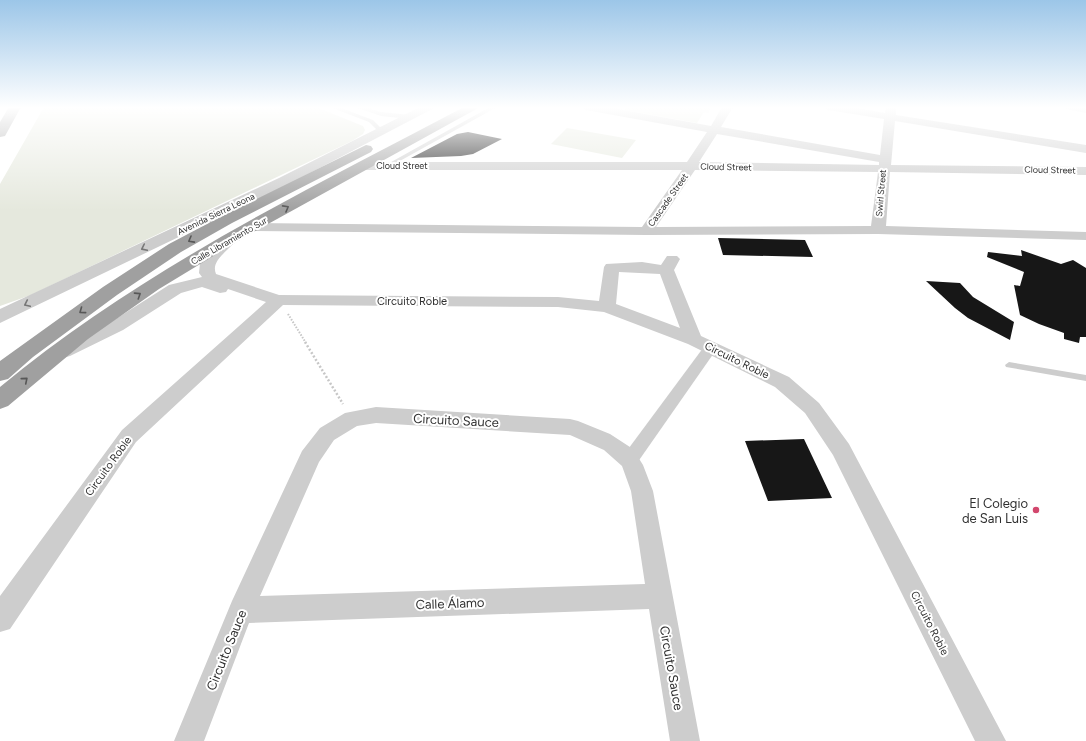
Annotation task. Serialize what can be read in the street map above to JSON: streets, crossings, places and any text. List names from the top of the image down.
{
  "streets": {
    "highway": ["Calle Libramiento Sur"],
    "street": [
      "Cloud Street",
      "Swirl Street",
      "Cascade Street",
      "Avenida Sierra Leona",
      "Circuito Roble",
      "Circuito Sauce",
      "Calle Álamo"
    ]
  },
  "crossings": [
    ["Cloud Street", "Swirl Street"],
    ["Cloud Street", "Cascade Street"],
    ["Cloud Street", "Calle Libramiento Sur"],
    ["Circuito Sauce", "Calle Álamo"]
  ],
  "places": ["El Colegio de San Luis"]
}
